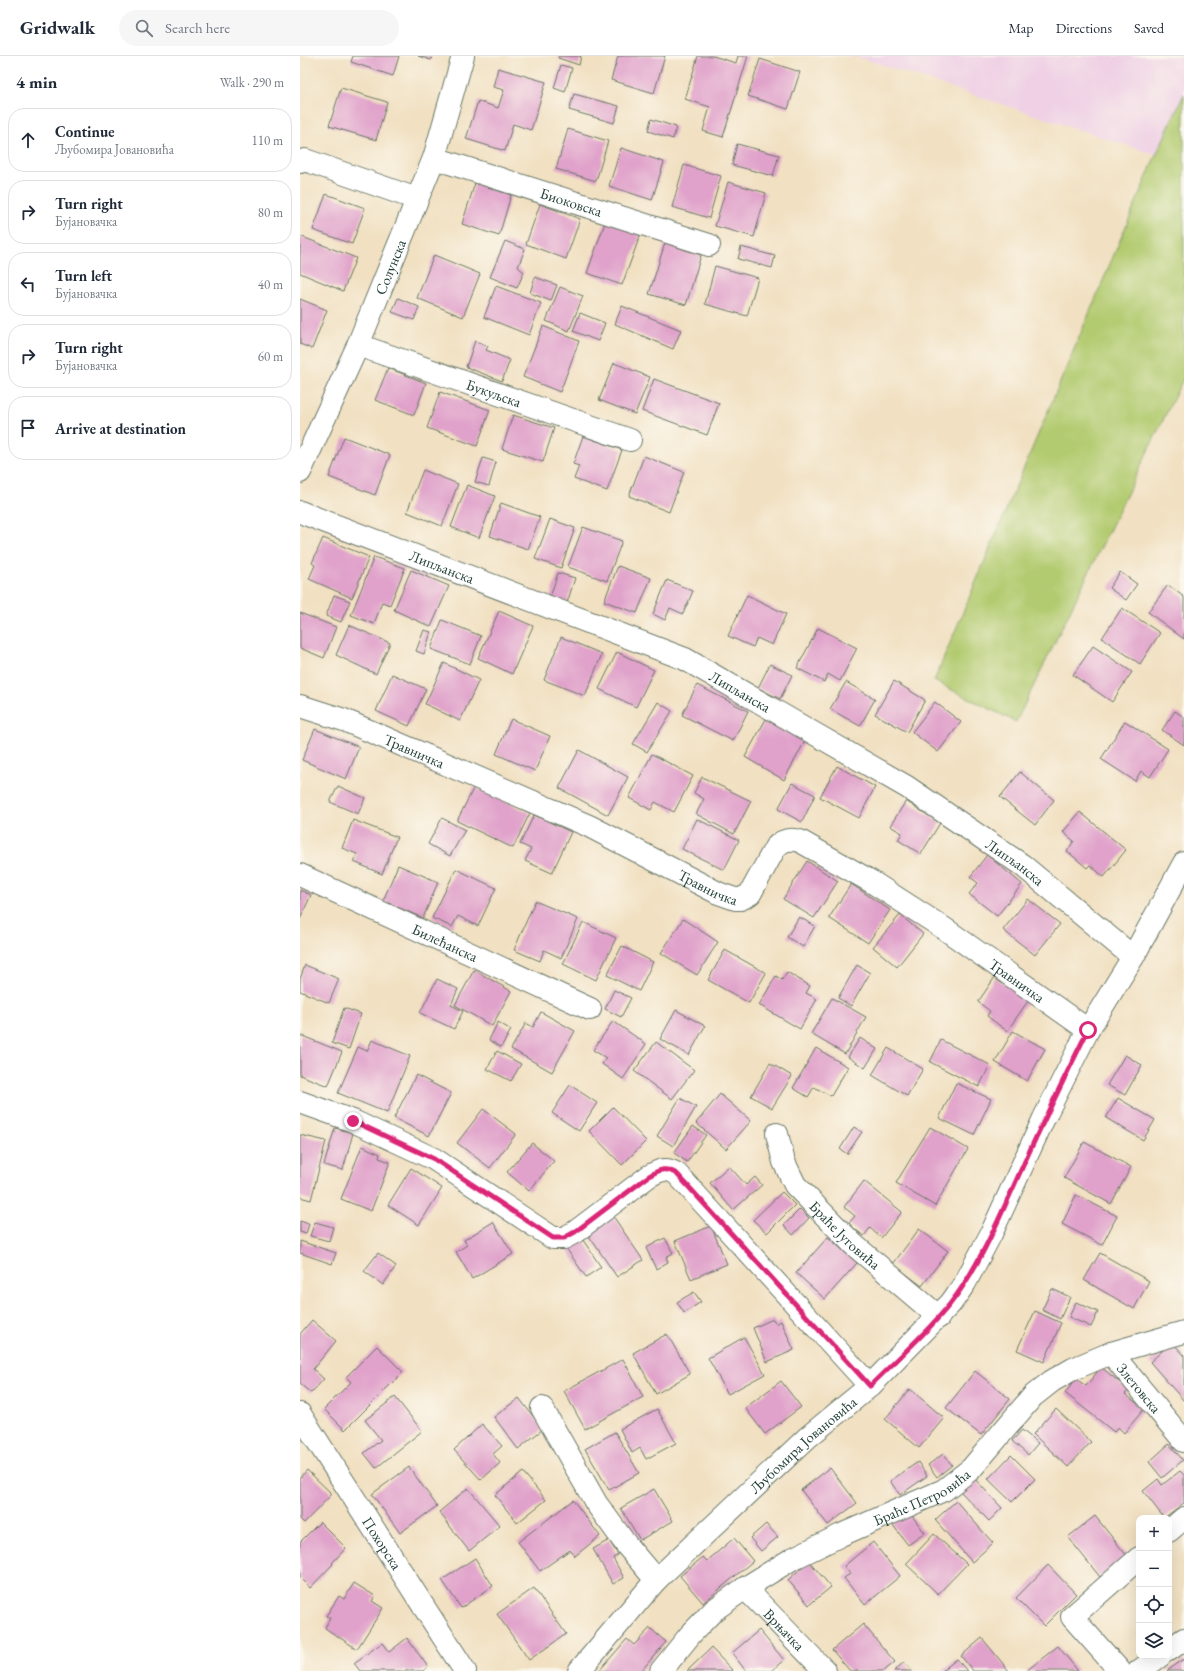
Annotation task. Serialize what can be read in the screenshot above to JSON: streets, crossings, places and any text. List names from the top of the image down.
{
  "streets": {
    "street": [
      "Биоковска",
      "Солунска",
      "Букуљска",
      "Липљанска",
      "Травничка",
      "Билећанска",
      "Браће Југовића",
      "Злетовска",
      "Љубомира Јовановића",
      "Браће Петровића",
      "Похорска",
      "Врњачка"
    ]
  },
  "crossings": [
    ["Биоковска", "Солунска"],
    ["Солунска", "Букуљска"],
    ["Липљанска", "Љубомира Јовановића"],
    ["Травничка", "Љубомира Јовановића"],
    ["Браће Југовића", "Љубомира Јовановића"],
    ["Злетовска", "Браће Петровића"],
    ["Браће Петровића", "Врњачка"]
  ],
  "page": {
    "header": "Gridwalk",
    "search": "Search here",
    "nav": ["Map", "Directions", "Saved"],
    "heading": ["4 min", "Walk · 290 m"],
    "list": [
      ["Continue", "Љубомира Јовановића", "110 m"],
      ["Turn right", "Бујановачка", "80 m"],
      ["Turn left", "Бујановачка", "40 m"],
      ["Turn right", "Бујановачка", "60 m"],
      "Arrive at destination"
    ],
    "map_buttons": ["+", "−"]
  }
}
